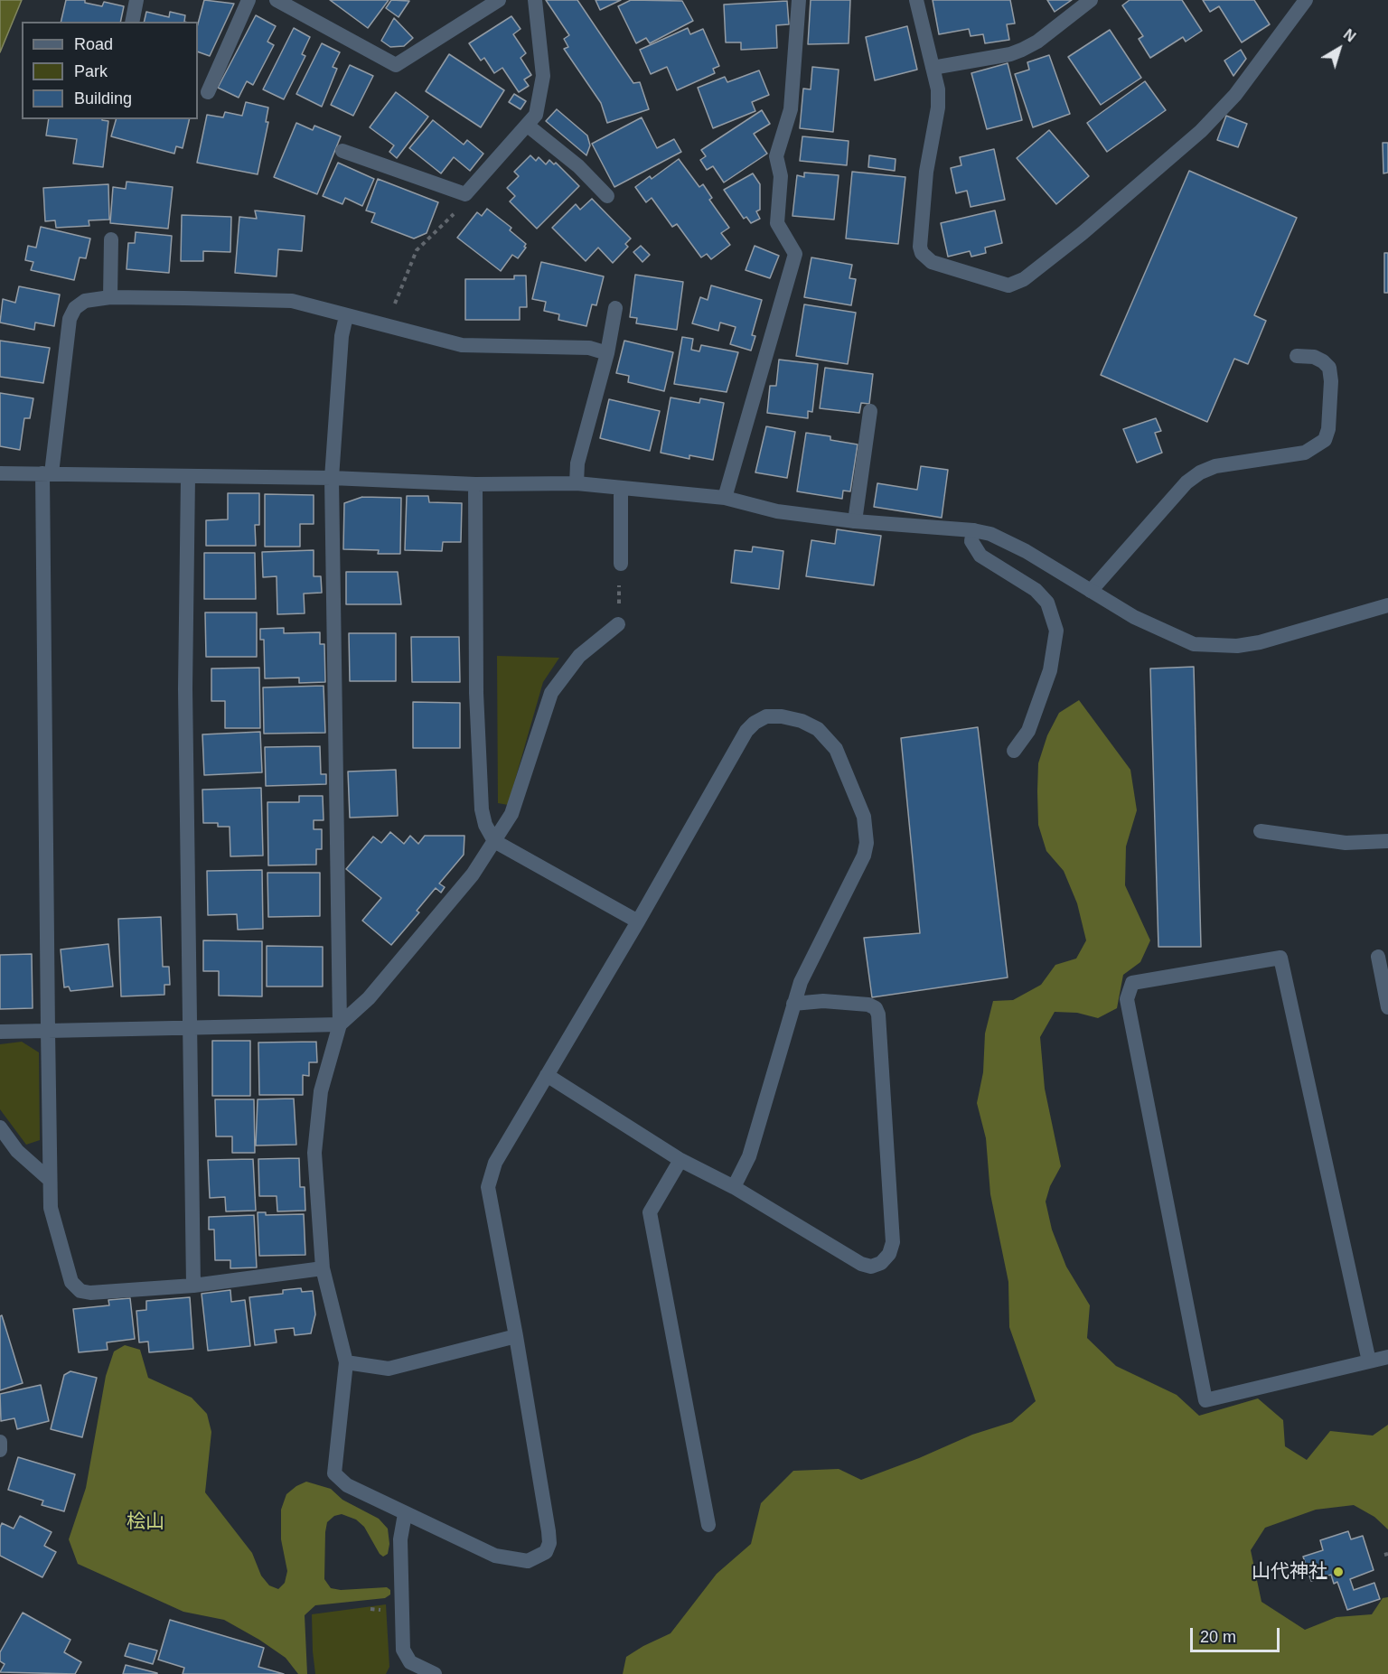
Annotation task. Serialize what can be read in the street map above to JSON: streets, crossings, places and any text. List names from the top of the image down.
{
  "parks": ["桧山"],
  "places": ["山代神社"],
  "legend": ["Road", "Park", "Building"],
  "scale_bar": "20 m",
  "north": "top right"
}
